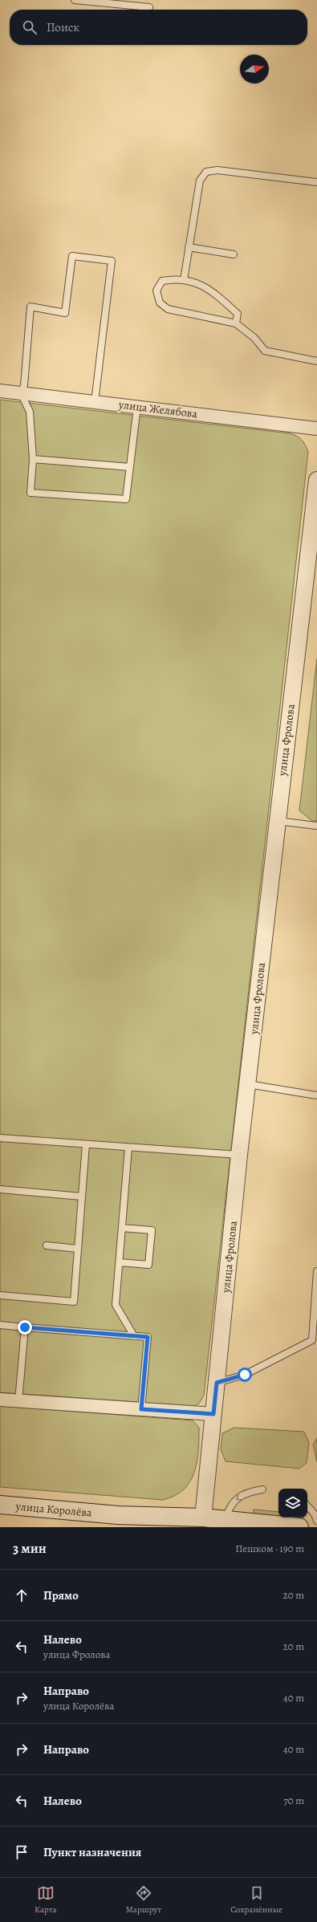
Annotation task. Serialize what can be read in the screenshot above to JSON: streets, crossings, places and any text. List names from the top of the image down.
{
  "streets": {
    "main road": ["улица Королёва"],
    "street": ["улица Желябова", "улица Фролова"]
  },
  "crossings": [
    ["улица Фролова", "улица Королёва"]
  ],
  "north": "right",
  "page": {
    "search": "Поиск",
    "heading": ["3 мин", "Пешком · 190 m"],
    "list": [
      ["Прямо", "20 m"],
      ["Налево", "улица Фролова", "20 m"],
      ["Направо", "улица Королёва", "40 m"],
      ["Направо", "40 m"],
      ["Налево", "70 m"],
      "Пункт назначения"
    ],
    "nav": ["Карта", "Маршрут", "Сохранённые"]
  }
}
